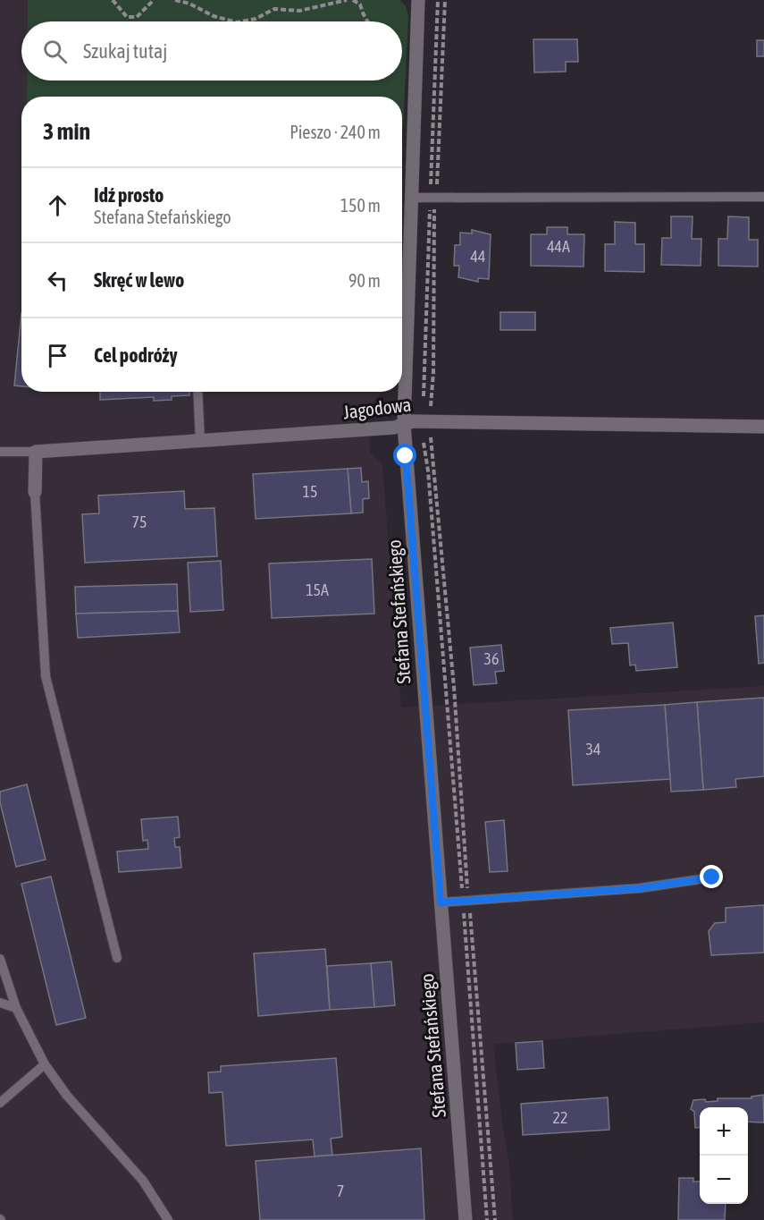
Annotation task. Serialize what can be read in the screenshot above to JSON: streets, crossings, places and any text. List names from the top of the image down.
{
  "streets": {
    "street": ["Jagodowa", "Stefana Stefańskiego"]
  },
  "crossings": [
    ["Jagodowa", "Stefana Stefańskiego"]
  ],
  "house_numbers": [
    "44A",
    "44",
    "15",
    "75",
    "15A",
    "36",
    "34",
    "22",
    "7"
  ],
  "page": {
    "search": "Szukaj tutaj",
    "heading": ["3 min", "Pieszo · 240 m"],
    "list": [
      ["Idź prosto", "Stefana Stefańskiego", "150 m"],
      ["Skręć w lewo", "90 m"],
      "Cel podróży"
    ],
    "map_buttons": ["+", "−"]
  }
}
